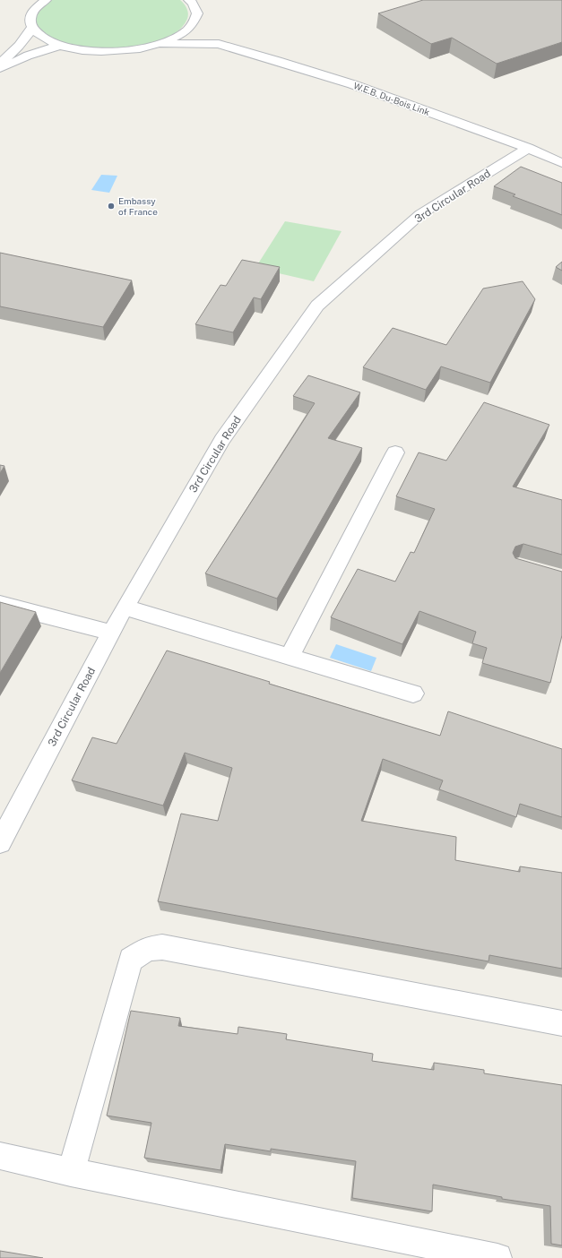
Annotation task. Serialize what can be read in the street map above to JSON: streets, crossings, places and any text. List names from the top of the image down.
{
  "streets": {
    "street": ["W.E.B. Du-Bois Link", "3rd Circular Road"]
  },
  "crossings": [
    ["W.E.B. Du-Bois Link", "3rd Circular Road"]
  ],
  "places": ["Embassy of France"]
}
